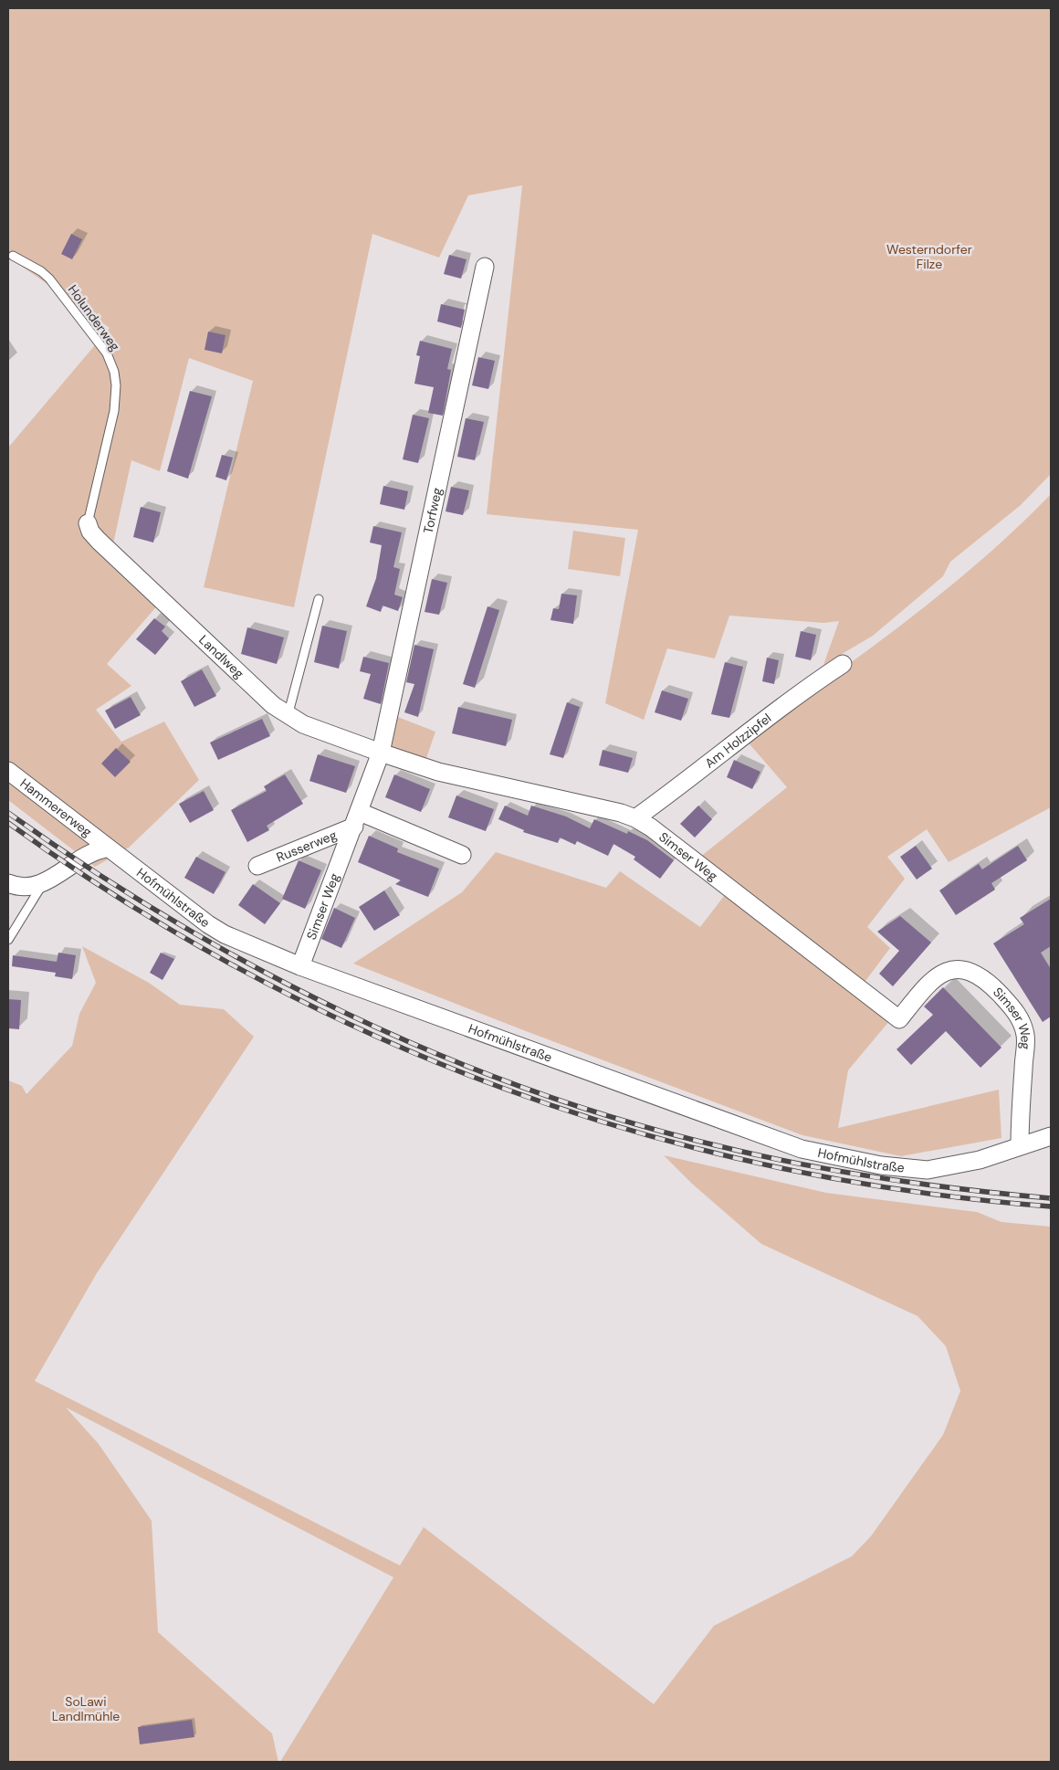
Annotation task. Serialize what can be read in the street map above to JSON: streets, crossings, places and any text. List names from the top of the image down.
{
  "streets": {
    "street": [
      "Torfweg",
      "Landlweg",
      "Am Holzzipfel",
      "Hammererweg",
      "Russerweg",
      "Simser Weg",
      "Hofmühlstraße"
    ],
    "lane": ["Holunderweg"]
  },
  "crossings": [
    ["Holunderweg", "Landlweg"],
    ["Torfweg", "Landlweg"],
    ["Torfweg", "Simser Weg"],
    ["Landlweg", "Simser Weg"],
    ["Am Holzzipfel", "Simser Weg"],
    ["Hammererweg", "Hofmühlstraße"],
    ["Russerweg", "Simser Weg"],
    ["Simser Weg", "Hofmühlstraße"]
  ],
  "parks": ["Westerndorfer Filze", "SoLawi Landlmühle"]
}
